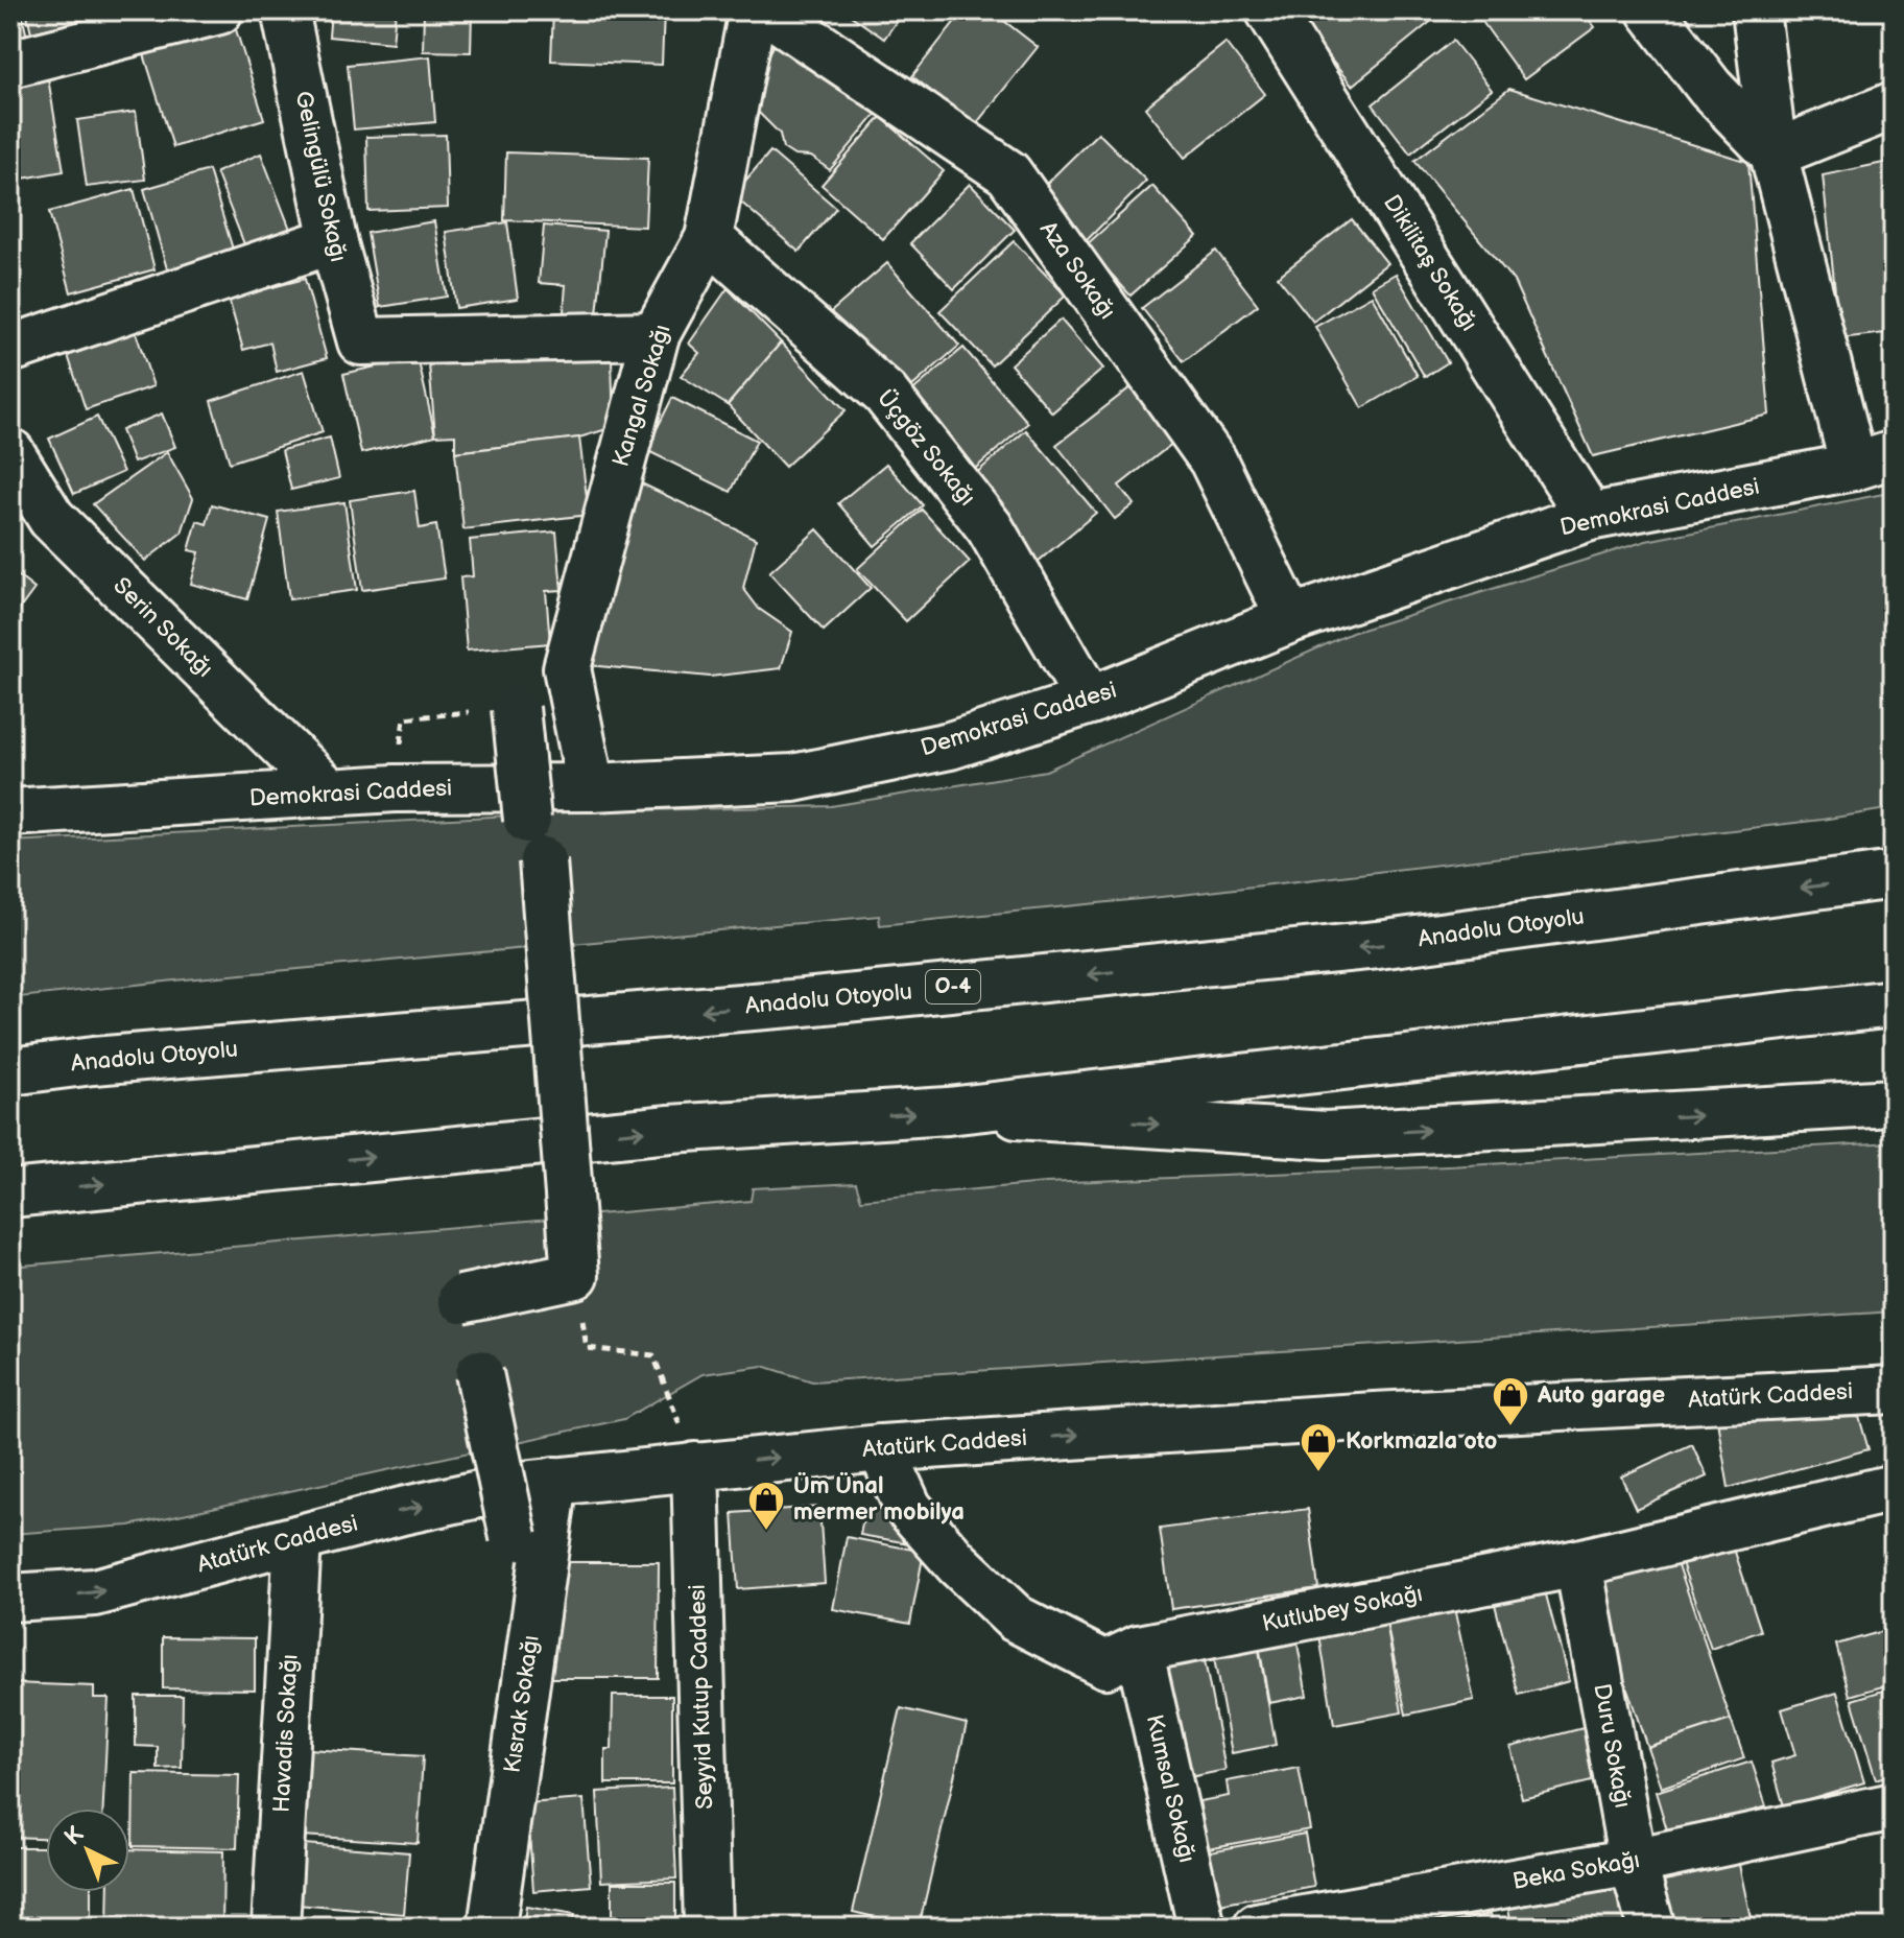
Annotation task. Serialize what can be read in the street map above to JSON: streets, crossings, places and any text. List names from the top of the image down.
{
  "streets": {
    "main road": [
      "Gelingülü Sokağı",
      "Dikilitaş Sokağı",
      "Aza Sokağı",
      "Kangal Sokağı",
      "Üçgöz Sokağı",
      "Demokrasi Caddesi",
      "Serin Sokağı",
      "Anadolu Otoyolu",
      "O-4",
      "Atatürk Caddesi",
      "Kutlubey Sokağı",
      "Seyyid Kutup Caddesi",
      "Kısrak Sokağı",
      "Havadis Sokağı",
      "Duru Sokağı",
      "Kumsal Sokağı",
      "Beka Sokağı"
    ]
  },
  "crossings": [
    ["Gelingülü Sokağı", "Kangal Sokağı"],
    ["Dikilitaş Sokağı", "Demokrasi Caddesi"],
    ["Aza Sokağı", "Demokrasi Caddesi"],
    ["Kangal Sokağı", "Üçgöz Sokağı"],
    ["Kangal Sokağı", "Demokrasi Caddesi"],
    ["Üçgöz Sokağı", "Demokrasi Caddesi"],
    ["Demokrasi Caddesi", "Serin Sokağı"],
    ["Atatürk Caddesi", "Kutlubey Sokağı"],
    ["Atatürk Caddesi", "Seyyid Kutup Caddesi"],
    ["Atatürk Caddesi", "Kısrak Sokağı"],
    ["Atatürk Caddesi", "Havadis Sokağı"],
    ["Kutlubey Sokağı", "Duru Sokağı"],
    ["Kutlubey Sokağı", "Kumsal Sokağı"],
    ["Duru Sokağı", "Beka Sokağı"]
  ],
  "places": {
    "shop": ["Auto garage", "Korkmazla oto", "Üm Ünal mermer mobilya"]
  },
  "north": "top left"
}
